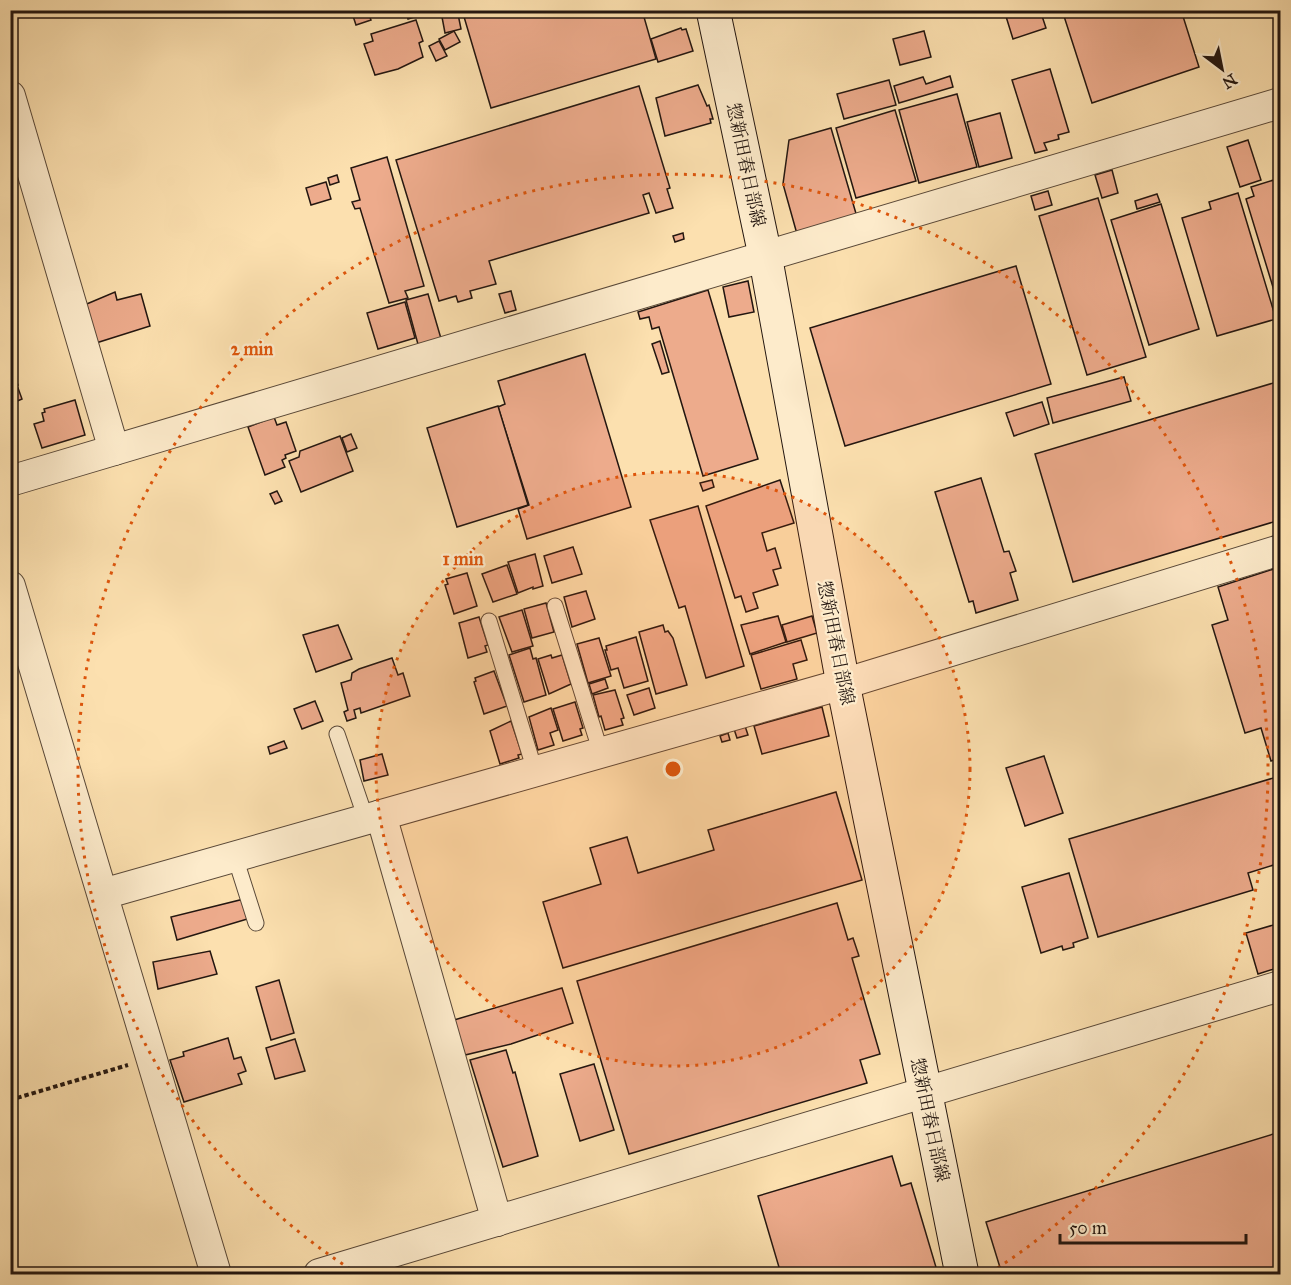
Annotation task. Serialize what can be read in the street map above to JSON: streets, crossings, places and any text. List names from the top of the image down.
{
  "streets": {
    "main road": ["惣新田春日部線"]
  },
  "scale_bar": "50 m",
  "north": "bottom right",
  "rings": ["2 min", "1 min"]
}
